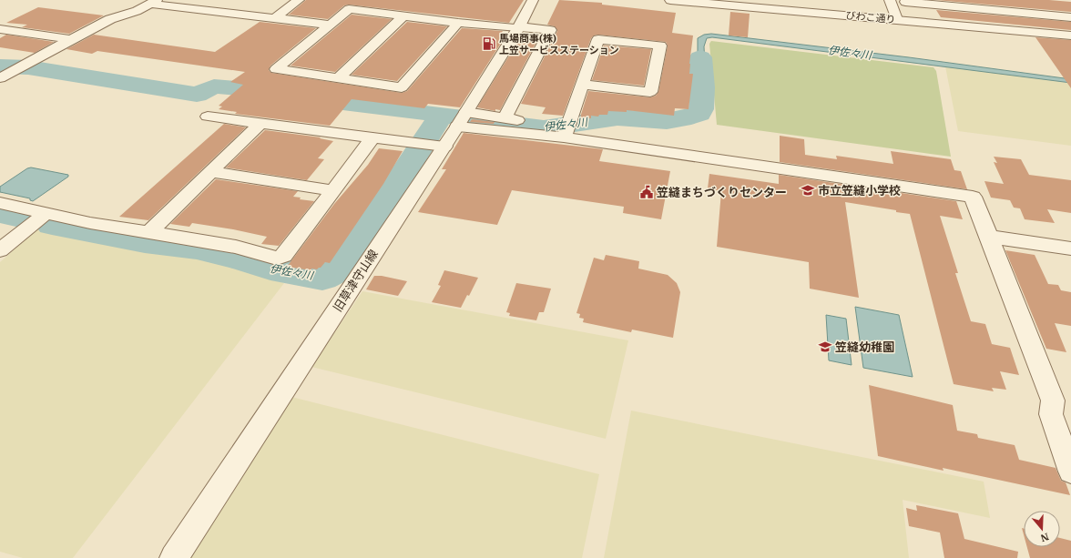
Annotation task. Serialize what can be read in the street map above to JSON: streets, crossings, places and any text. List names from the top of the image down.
{
  "streets": {
    "street": ["びわこ通り", "旧草津守山線"]
  },
  "water": ["伊佐々川"],
  "places": {
    "fuel station": ["馬場商事(株) 上笠サービスステーション"],
    "school or university": ["市立笠縫小学校", "笠縫幼稚園"],
    "public building": ["笠縫まちづくりセンター"]
  },
  "north": "bottom"
}
